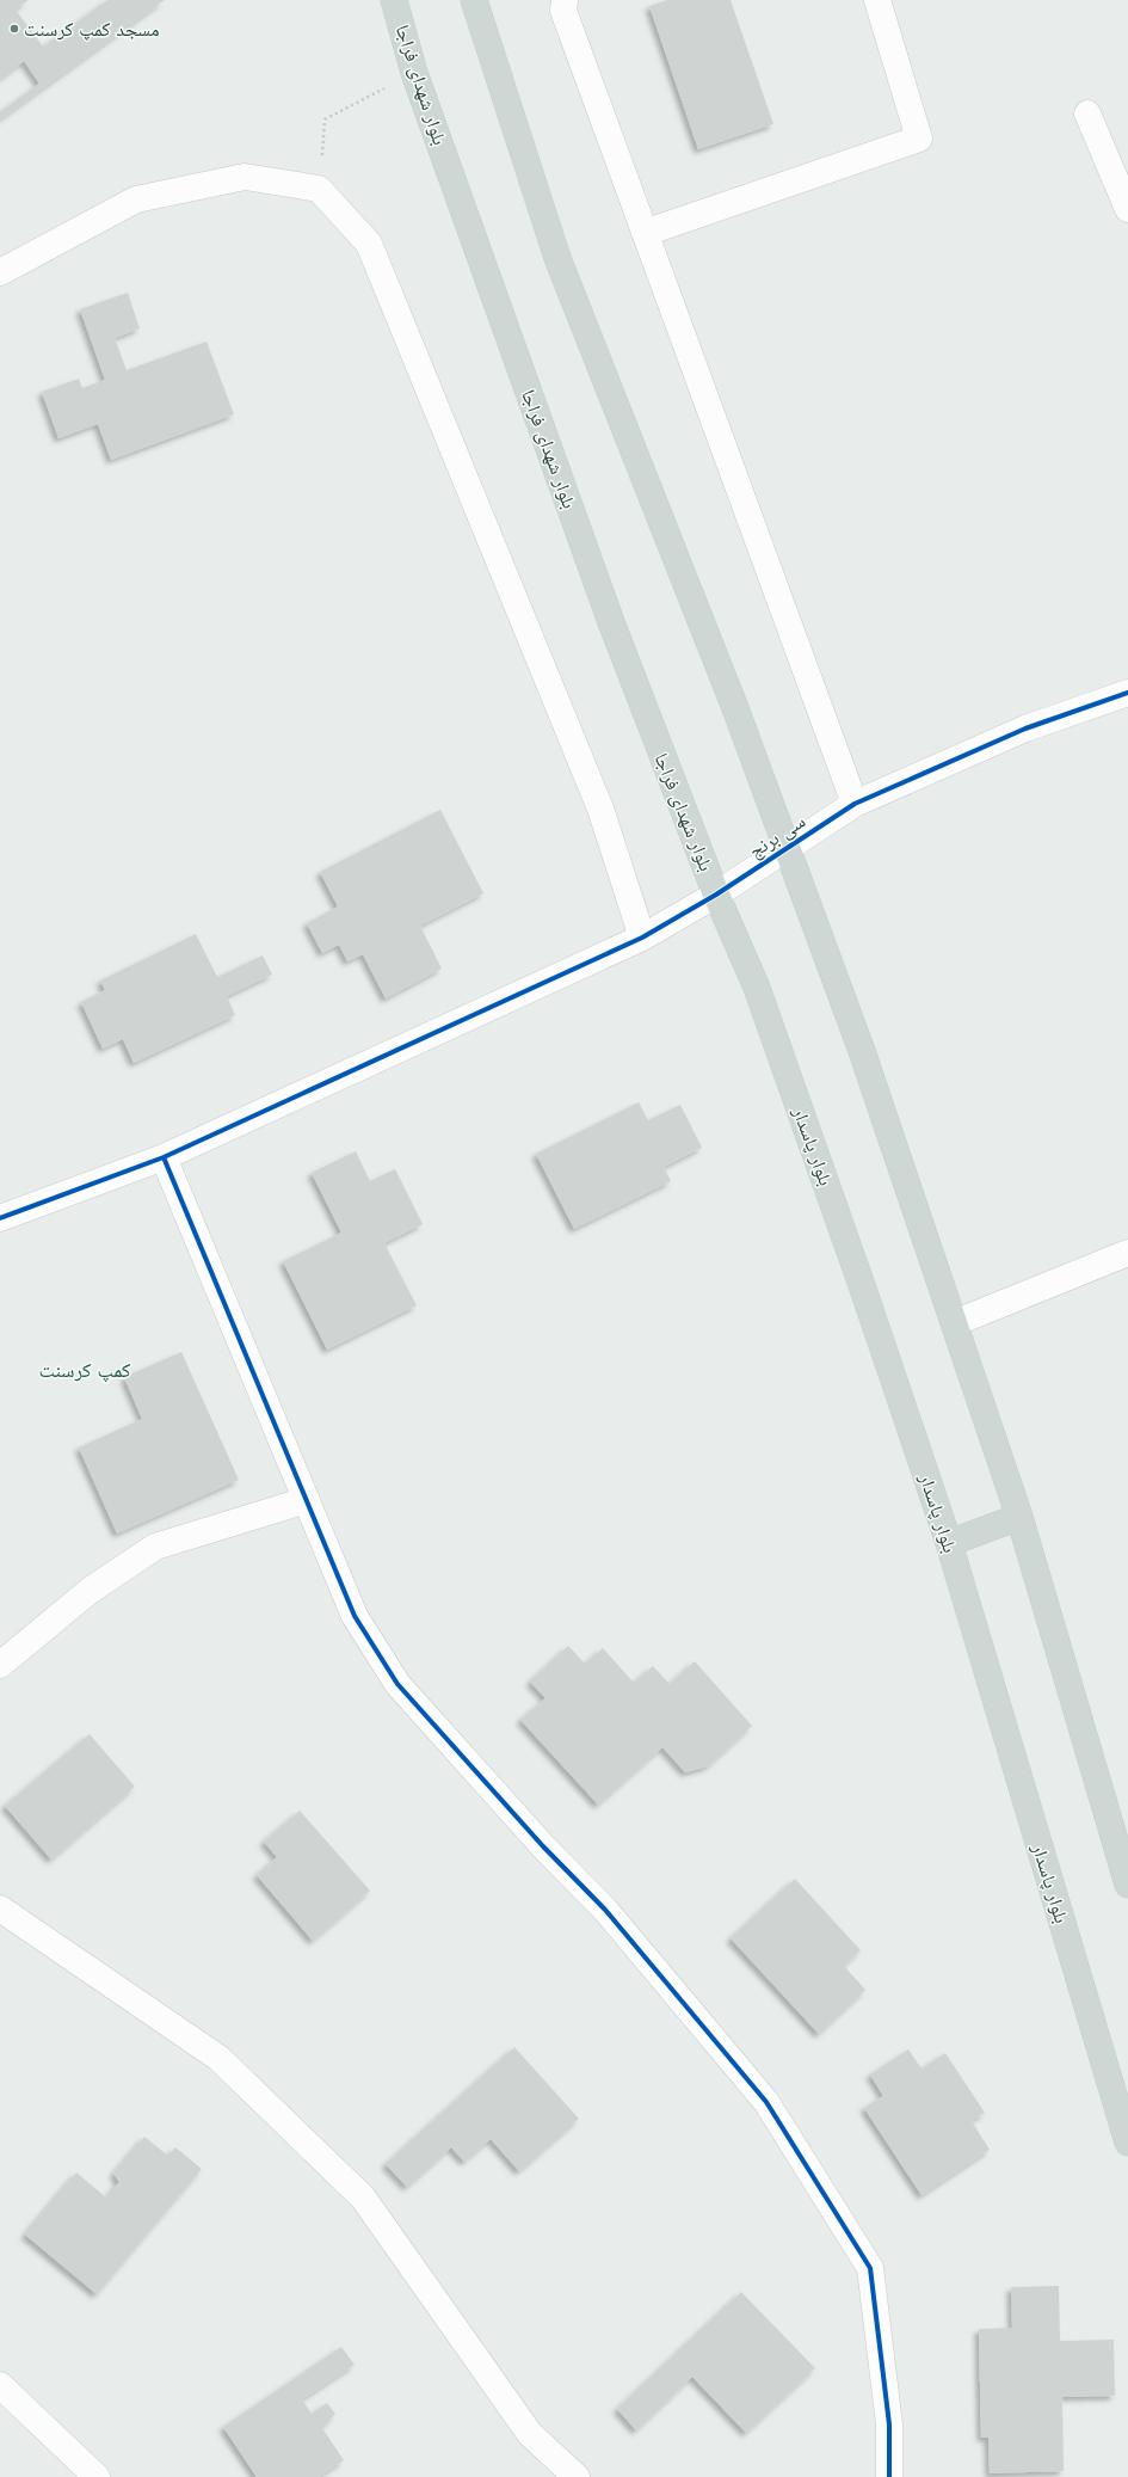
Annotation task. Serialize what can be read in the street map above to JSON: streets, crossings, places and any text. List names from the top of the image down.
{
  "streets": {
    "main road": ["بلوار شهدای فراجا", "بلوار پاسدار"],
    "street": ["سی برنج"]
  },
  "crossings": [
    ["بلوار شهدای فراجا", "سی برنج"],
    ["بلوار شهدای فراجا", "بلوار پاسدار"],
    ["سی برنج", "بلوار پاسدار"]
  ],
  "districts": ["کمپ کرسنت"],
  "places": ["مسجد کمپ کرسنت"]
}
